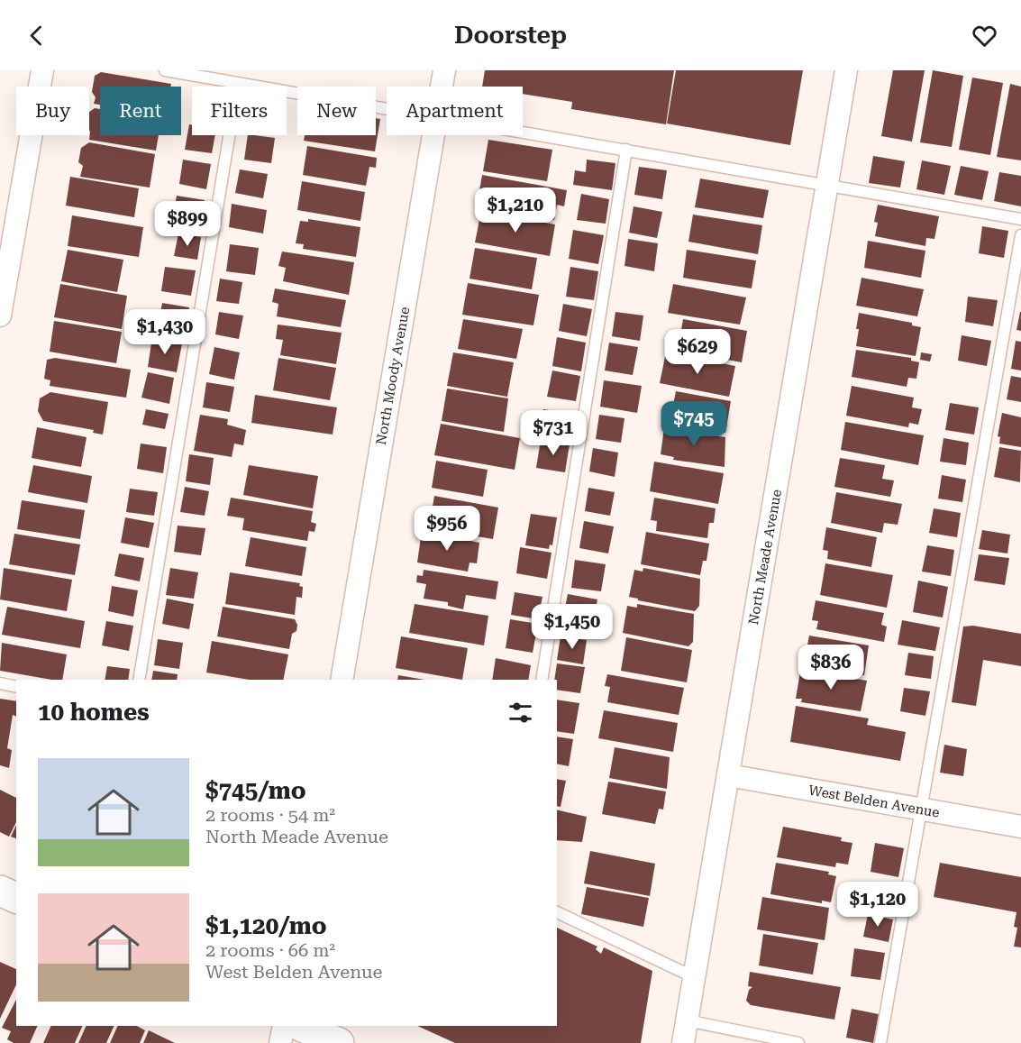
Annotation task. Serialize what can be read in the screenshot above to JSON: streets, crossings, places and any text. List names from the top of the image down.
{
  "streets": {
    "street": ["North Moody Avenue", "North Meade Avenue", "West Belden Avenue"]
  },
  "crossings": [
    ["North Meade Avenue", "West Belden Avenue"]
  ],
  "page": {
    "header": "Doorstep",
    "chip": [
      "Buy",
      "Rent",
      "Filters",
      "New",
      "Apartment"
    ],
    "price": [
      "$1,210",
      "$899",
      "$1,430",
      "$629",
      "$745",
      "$731",
      "$956",
      "$1,450",
      "$836",
      "$1,120"
    ],
    "heading": "10 homes",
    "list": [
      {
        "name": "$745/mo",
        "note": "2 rooms · 54 m² · North Meade Avenue"
      },
      {
        "name": "$1,120/mo",
        "note": "2 rooms · 66 m² · West Belden Avenue"
      }
    ]
  }
}
